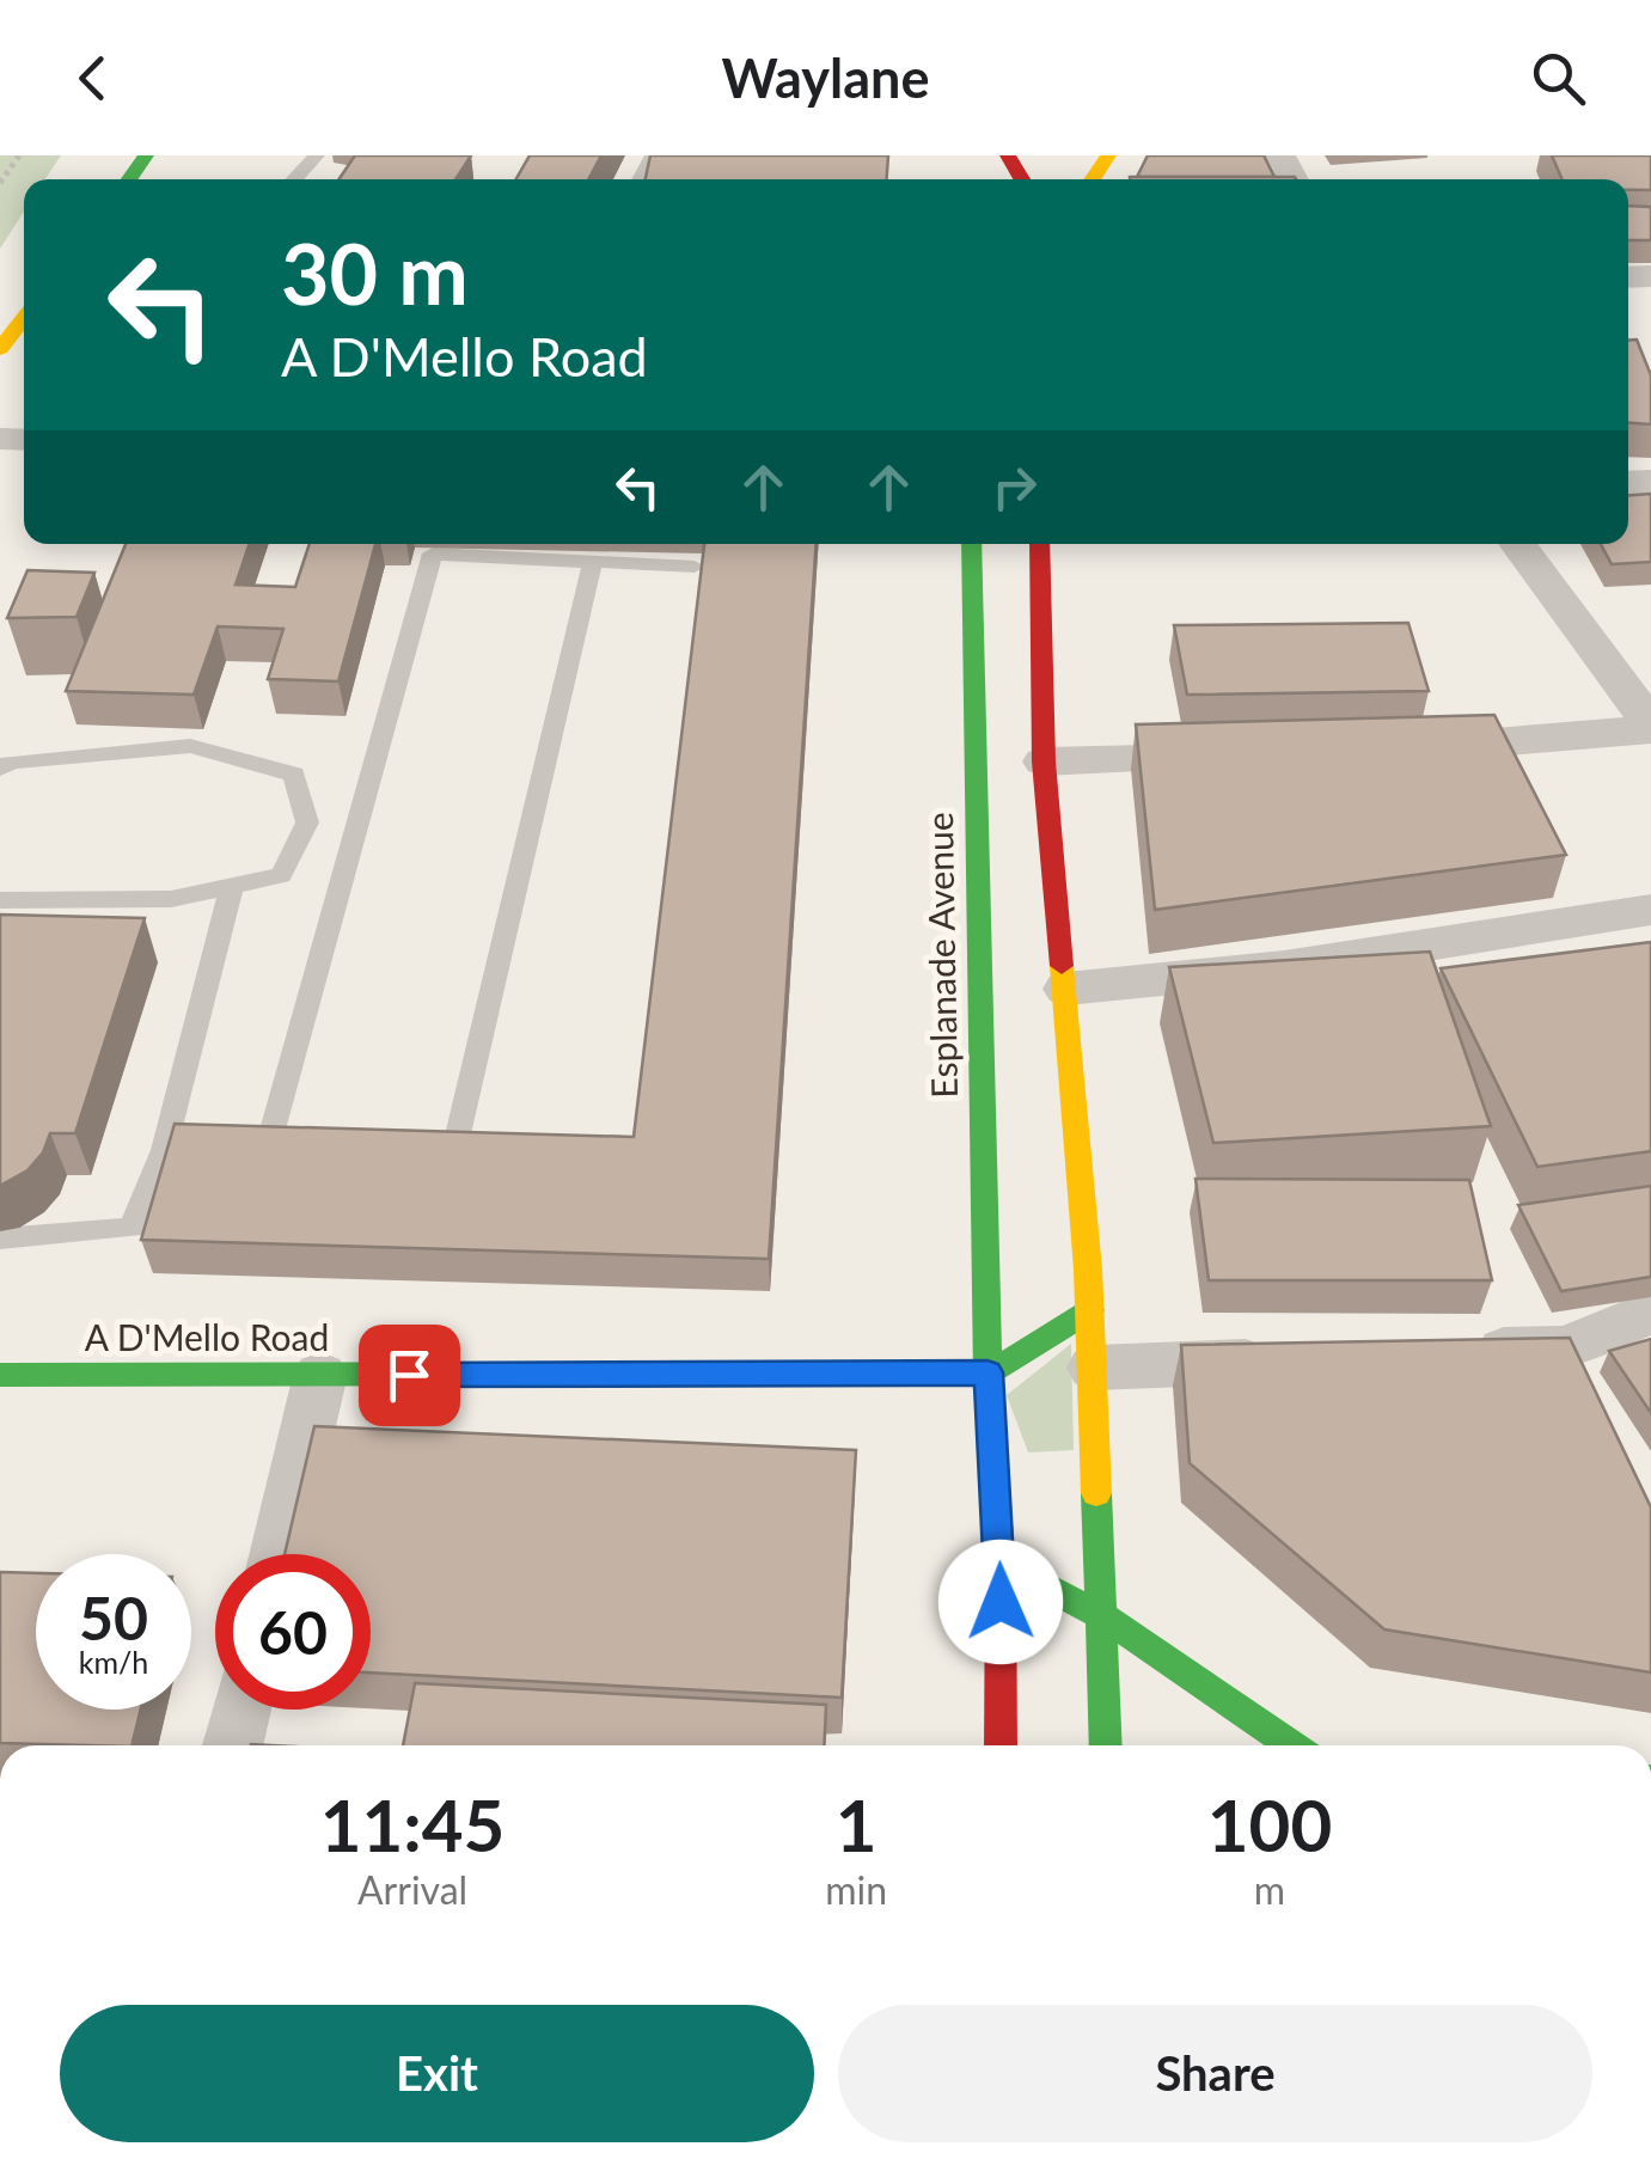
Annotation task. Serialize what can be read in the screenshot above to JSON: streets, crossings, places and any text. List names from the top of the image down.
{
  "streets": {
    "main road": ["Esplanade Avenue", "A D'Mello Road"]
  },
  "crossings": [
    ["Esplanade Avenue", "A D'Mello Road"]
  ],
  "page": {
    "header": "Waylane",
    "turn": ["30 m", "A D'Mello Road"],
    "speed": "50 km/h",
    "limit": "60",
    "eta": [
      "11:45",
      "Arrival",
      "1",
      "min",
      "100",
      "m"
    ],
    "buttons": ["Exit", "Share"]
  }
}
